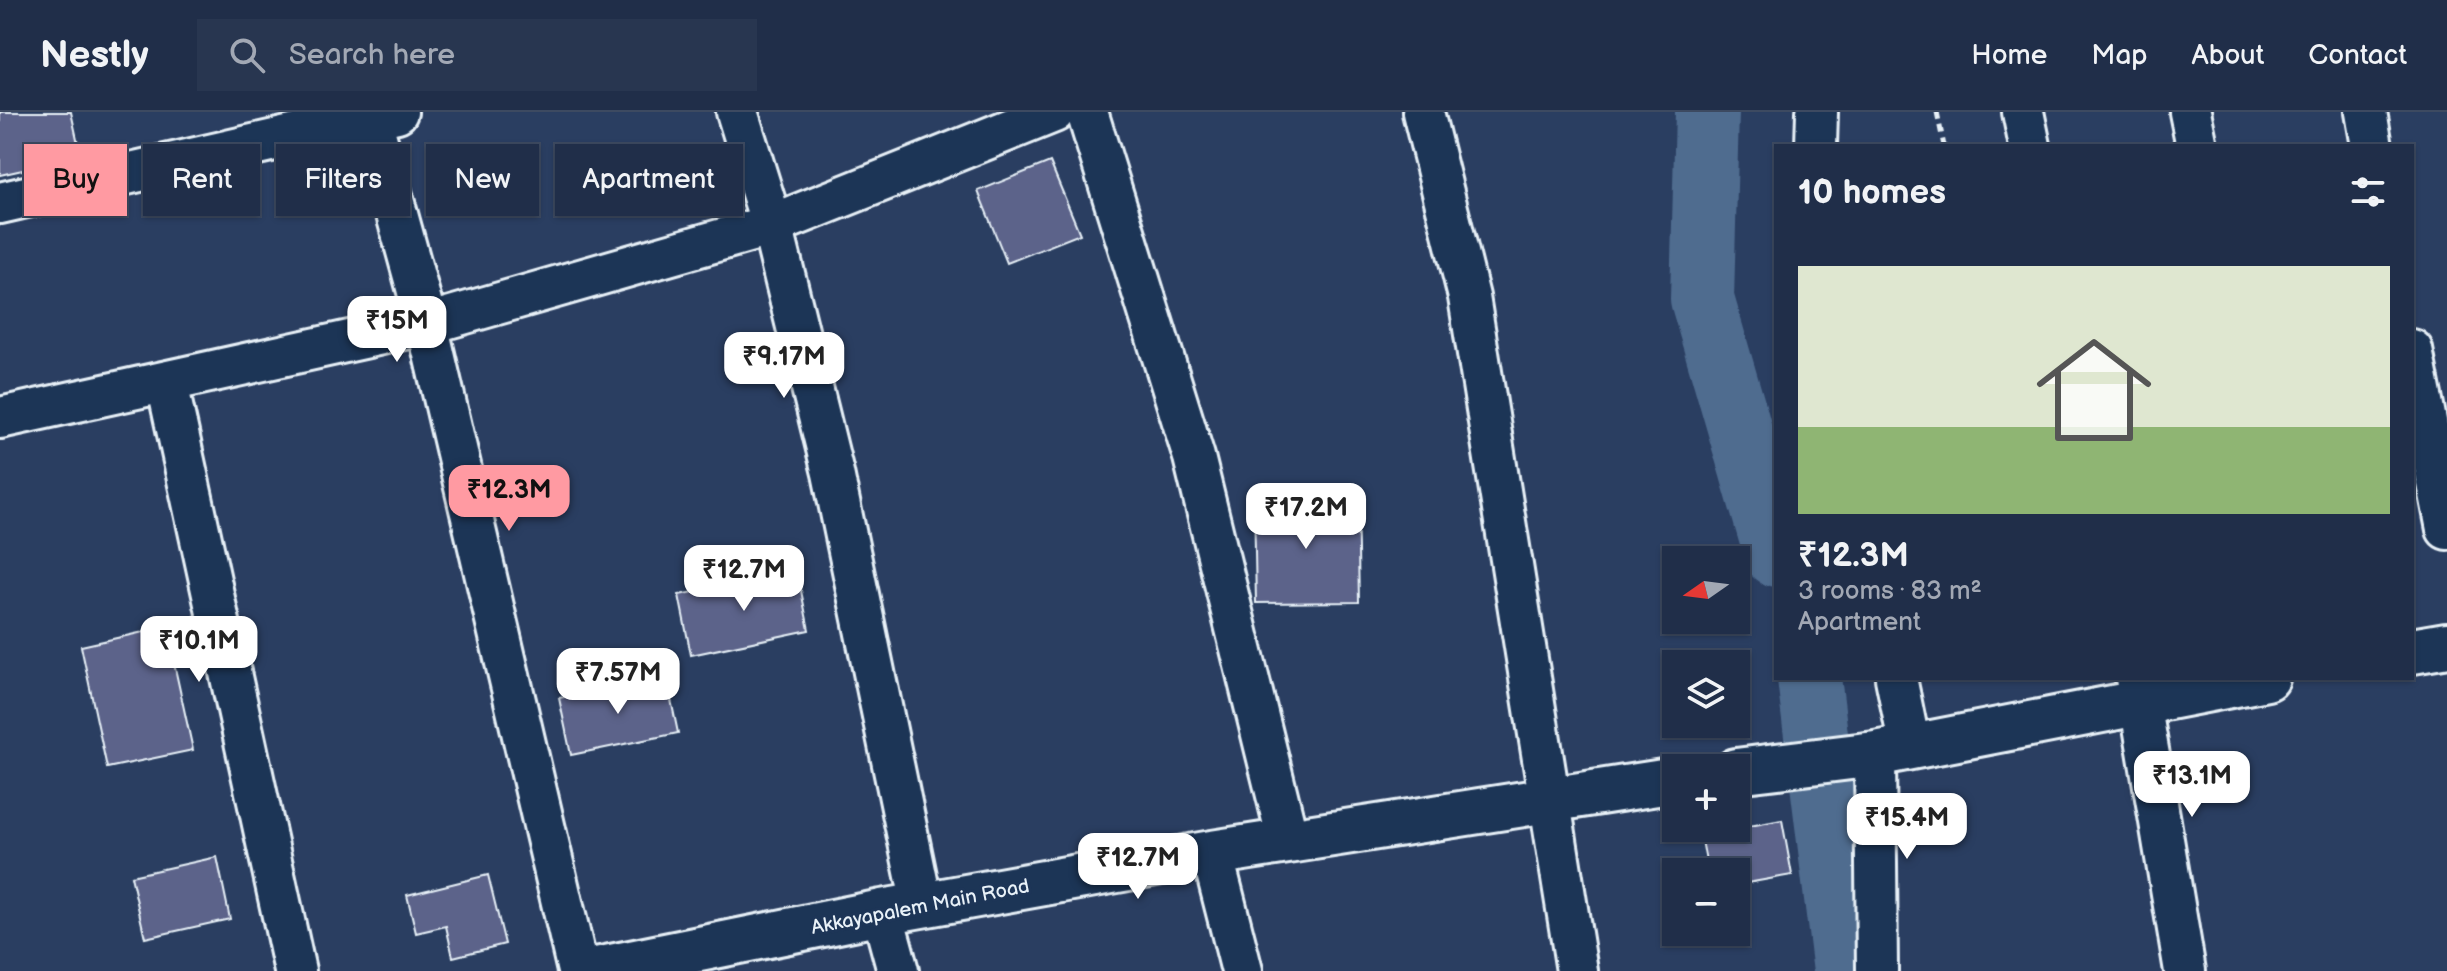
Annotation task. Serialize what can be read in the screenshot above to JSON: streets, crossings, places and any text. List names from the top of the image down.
{
  "streets": {
    "main road": ["Akkayapalem Main Road"]
  },
  "north": "left",
  "page": {
    "header": "Nestly",
    "search": "Search here",
    "nav": [
      "Home",
      "Map",
      "About",
      "Contact"
    ],
    "chip": [
      "Buy",
      "Rent",
      "Filters",
      "New",
      "Apartment"
    ],
    "heading": "10 homes",
    "list": [
      {
        "name": "₹12.3M",
        "note": "3 rooms · 83 m² · Apartment"
      }
    ],
    "price": [
      "₹15M",
      "₹9.17M",
      "₹12.3M",
      "₹17.2M",
      "₹12.7M",
      "₹10.1M",
      "₹7.57M",
      "₹13.1M",
      "₹15.4M",
      "₹12.7M"
    ],
    "map_buttons": ["+", "−"]
  }
}
